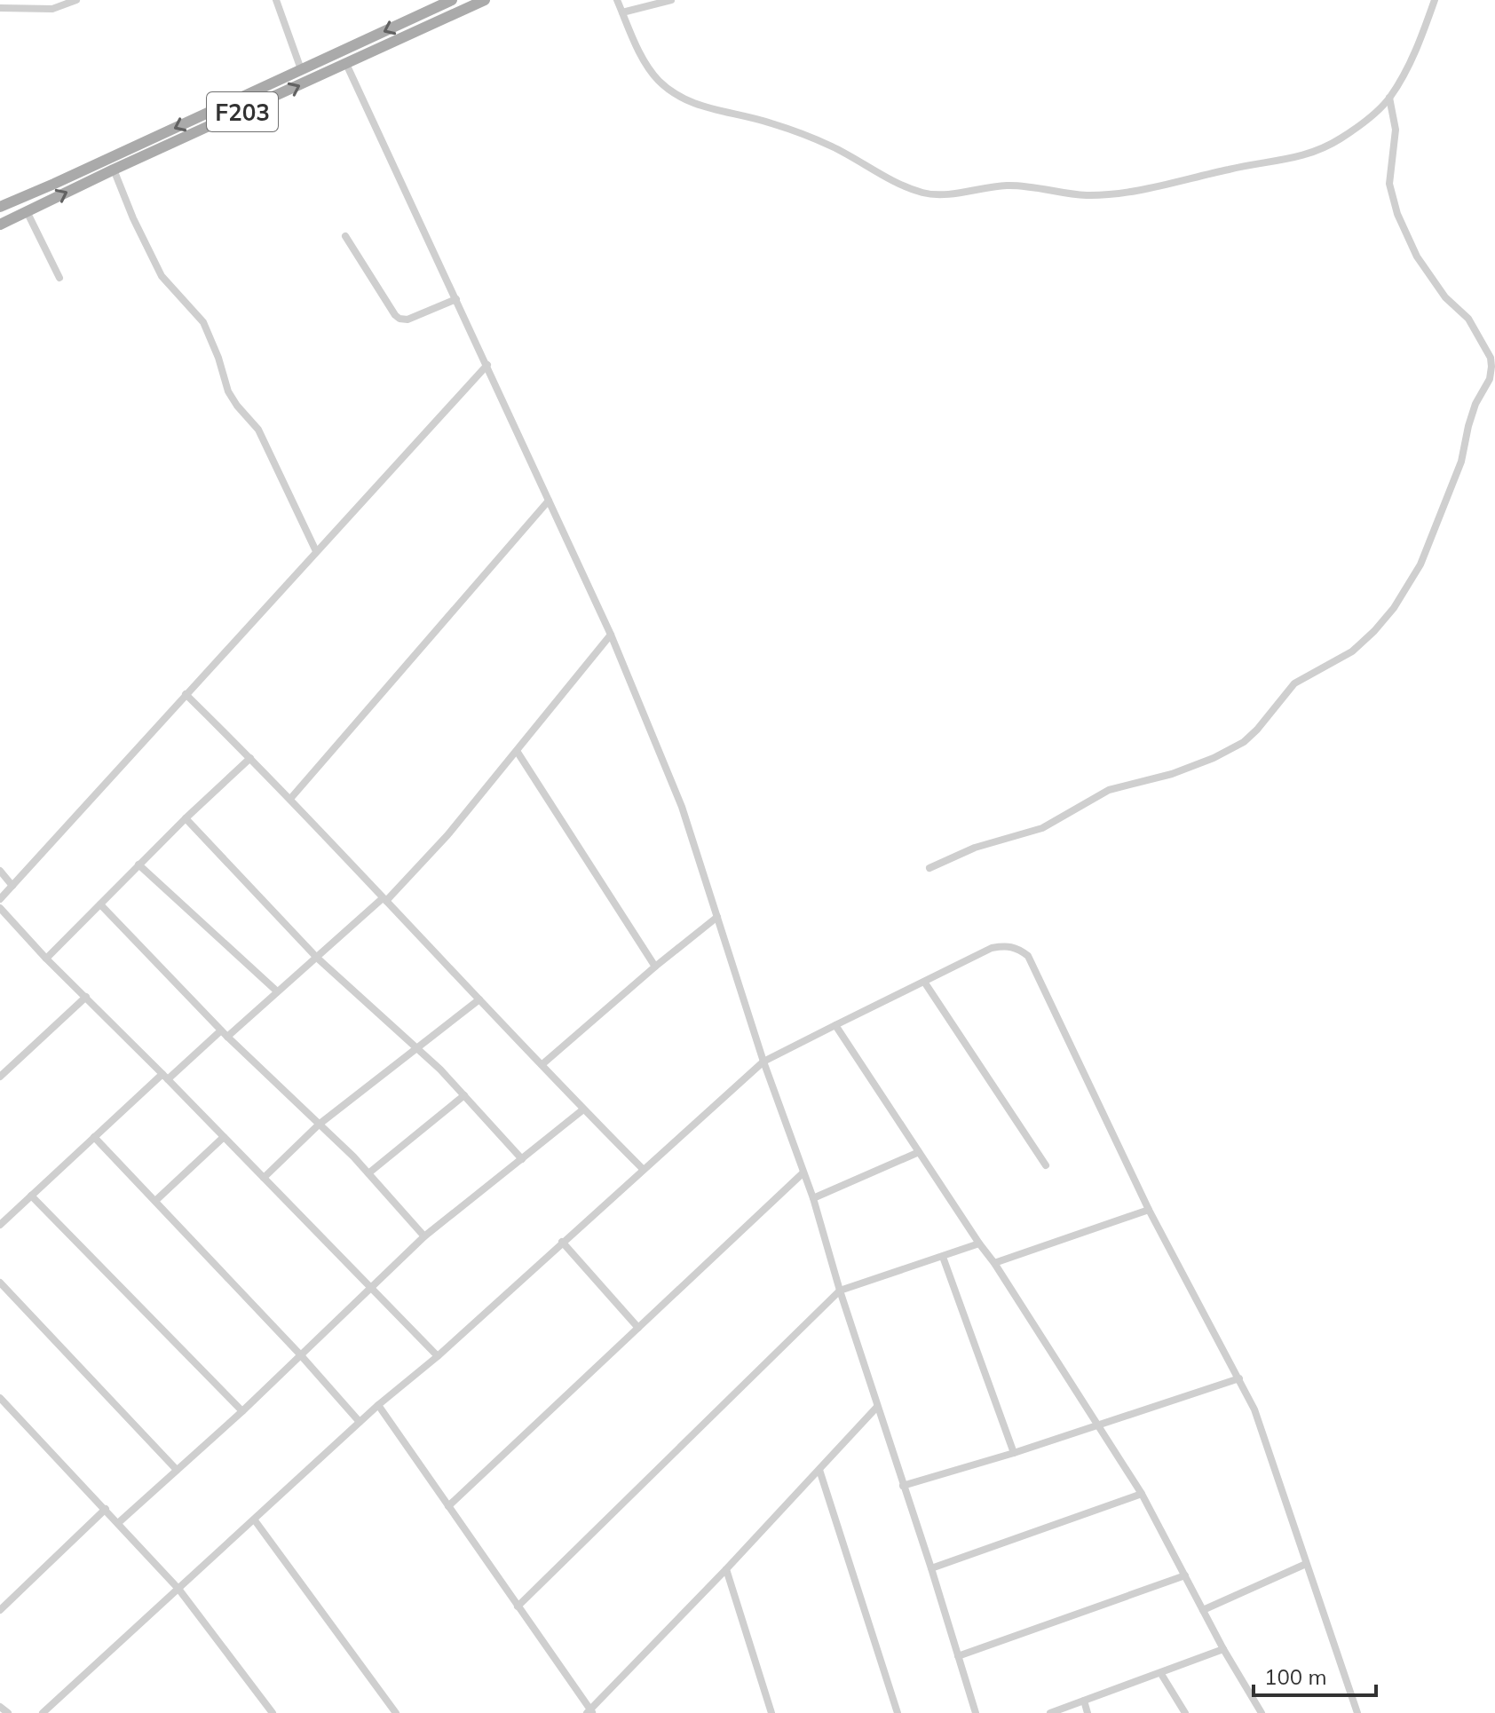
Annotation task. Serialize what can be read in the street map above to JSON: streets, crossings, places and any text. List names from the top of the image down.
{
  "streets": {
    "main road": ["F203"]
  },
  "scale_bar": "100 m"
}
